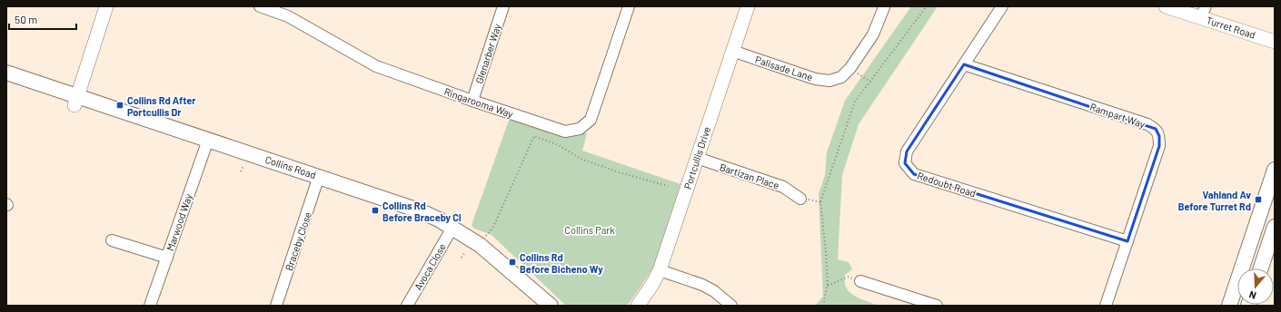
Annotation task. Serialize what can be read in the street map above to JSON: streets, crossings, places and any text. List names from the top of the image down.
{
  "streets": {
    "main road": ["Collins Road"],
    "street": [
      "Turret Road",
      "Glenarber Way",
      "Palisade Lane",
      "Ringarooma Way",
      "Rampart Way",
      "Portcullis Drive",
      "Bartizan Place",
      "Redoubt Road",
      "Marwood Way",
      "Braceby Close",
      "Avoca Close"
    ]
  },
  "crossings": [
    ["Glenarber Way", "Ringarooma Way"],
    ["Palisade Lane", "Portcullis Drive"],
    ["Rampart Way", "Redoubt Road"],
    ["Portcullis Drive", "Bartizan Place"],
    ["Collins Road", "Marwood Way"],
    ["Collins Road", "Braceby Close"],
    ["Collins Road", "Avoca Close"]
  ],
  "parks": ["Collins Park"],
  "places": {
    "transit": [
      "Collins Rd After Portcullis Dr",
      "Vahland Av Before Turret Rd",
      "Collins Rd Before Braceby Cl",
      "Collins Rd Before Bicheno Wy"
    ]
  },
  "scale_bar": "50 m",
  "north": "bottom"
}
